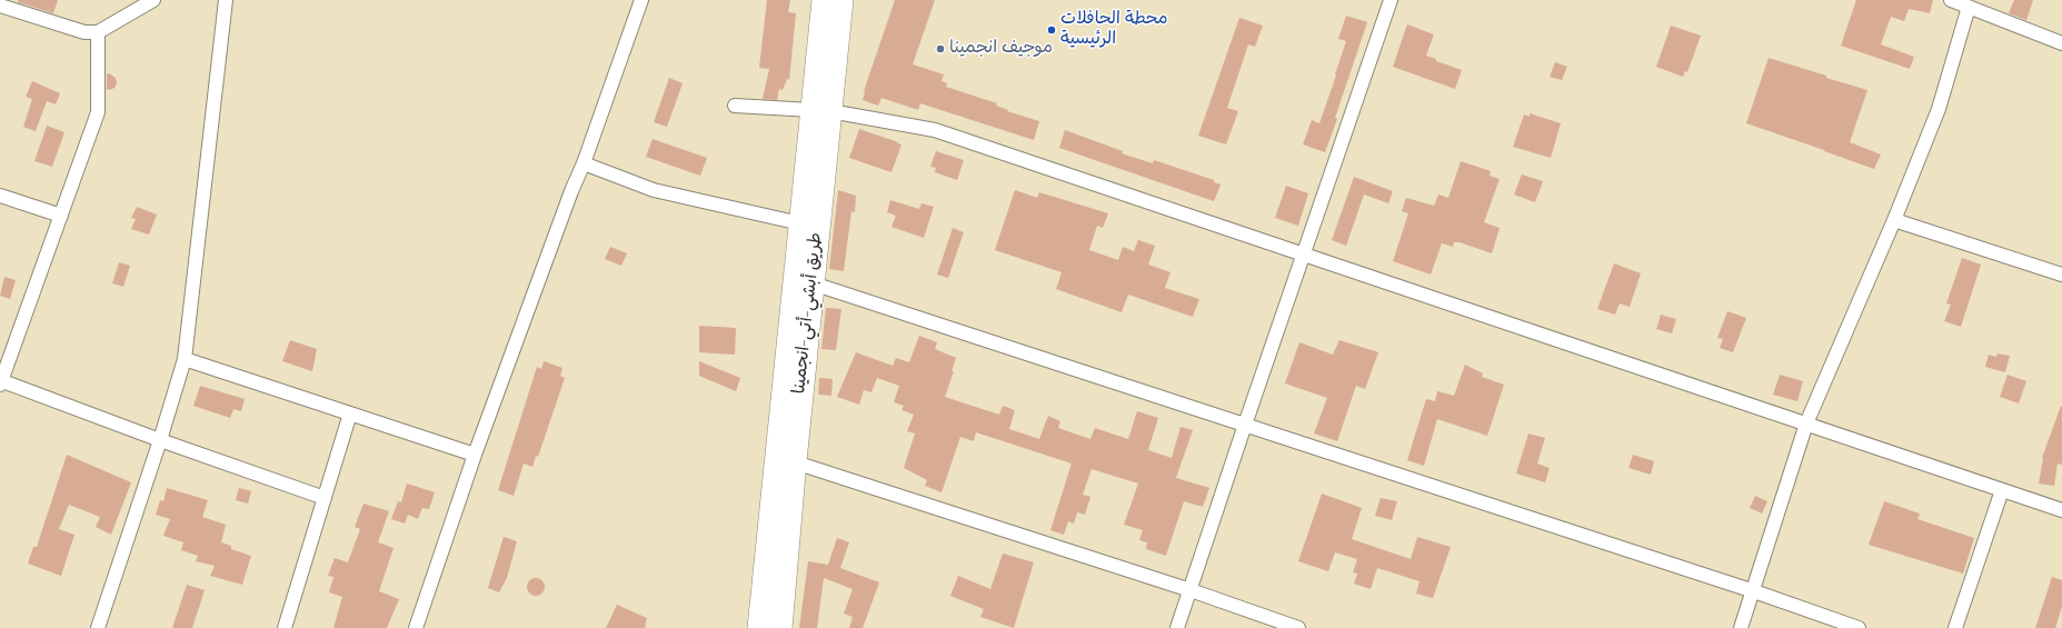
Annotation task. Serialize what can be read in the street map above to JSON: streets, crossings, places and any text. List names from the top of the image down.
{
  "streets": {
    "highway": ["طريق أبشي-أتي-انجمينا"]
  },
  "places": ["محطة الحافلات الرئيسية", "موجيف انجمينا"]
}
